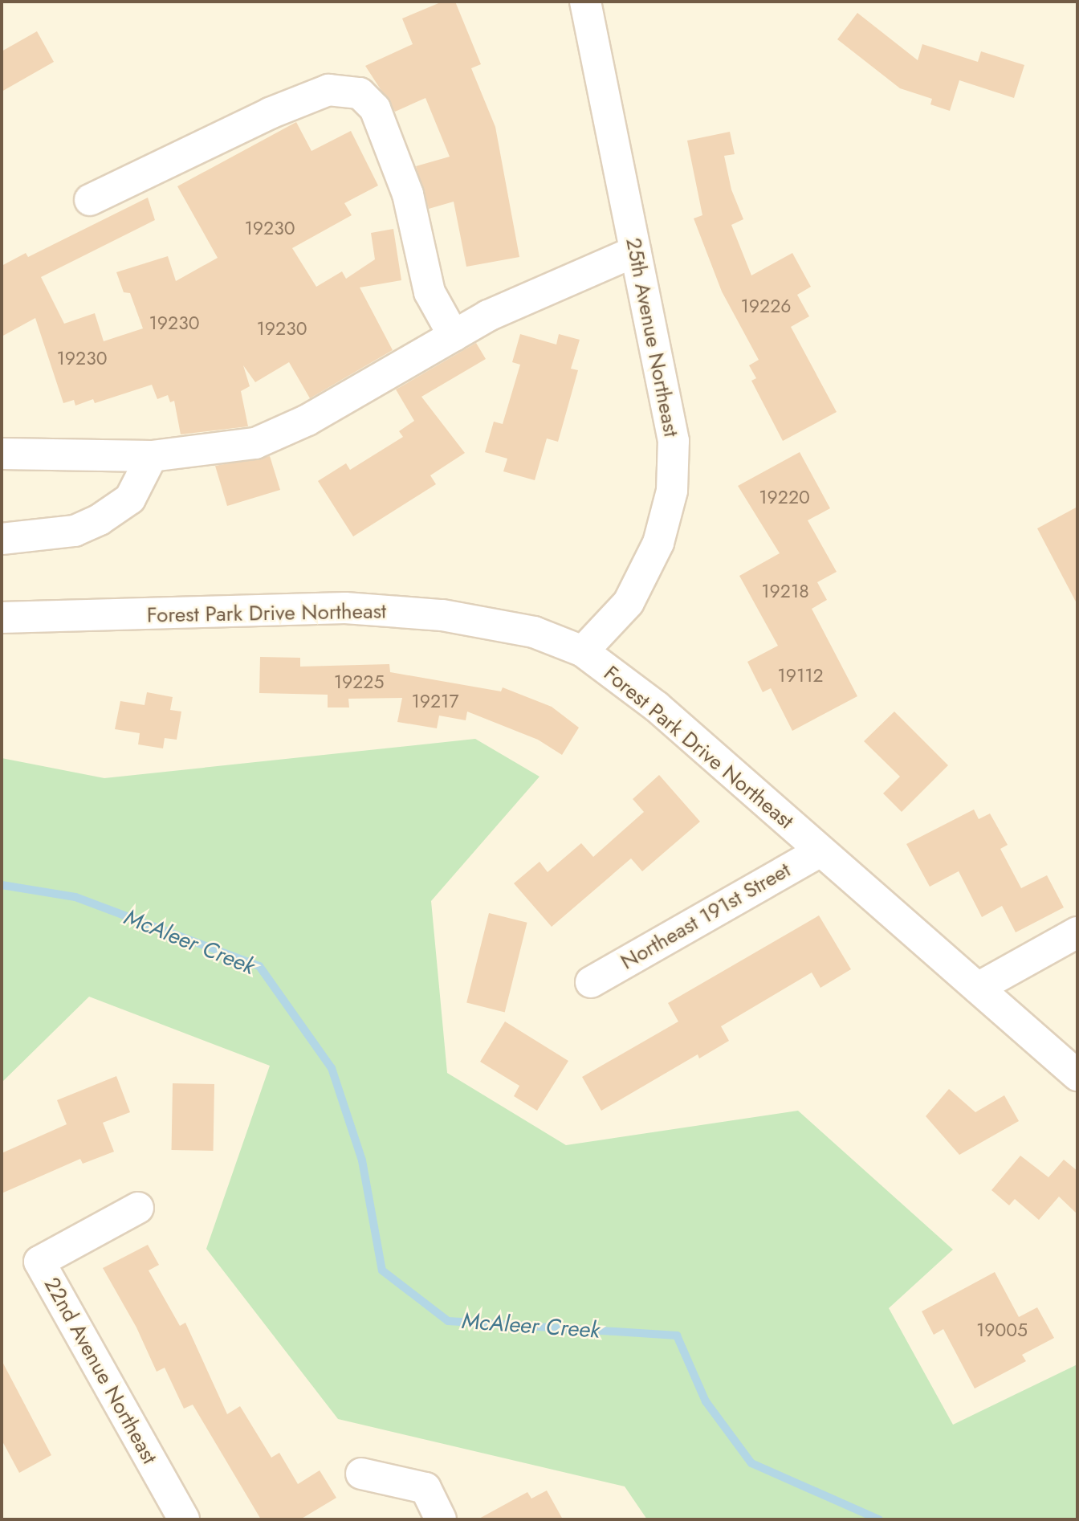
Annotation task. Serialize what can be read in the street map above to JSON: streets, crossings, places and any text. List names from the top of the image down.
{
  "streets": {
    "street": [
      "25th Avenue Northeast",
      "Forest Park Drive Northeast",
      "Northeast 191st Street",
      "22nd Avenue Northeast"
    ]
  },
  "crossings": [
    ["25th Avenue Northeast", "Forest Park Drive Northeast"],
    ["Forest Park Drive Northeast", "Northeast 191st Street"]
  ],
  "water": ["McAleer Creek"],
  "house_numbers": [
    "19230",
    "19226",
    "19230",
    "19230",
    "19230",
    "19220",
    "19218",
    "19112",
    "19225",
    "19217",
    "19005"
  ]
}
